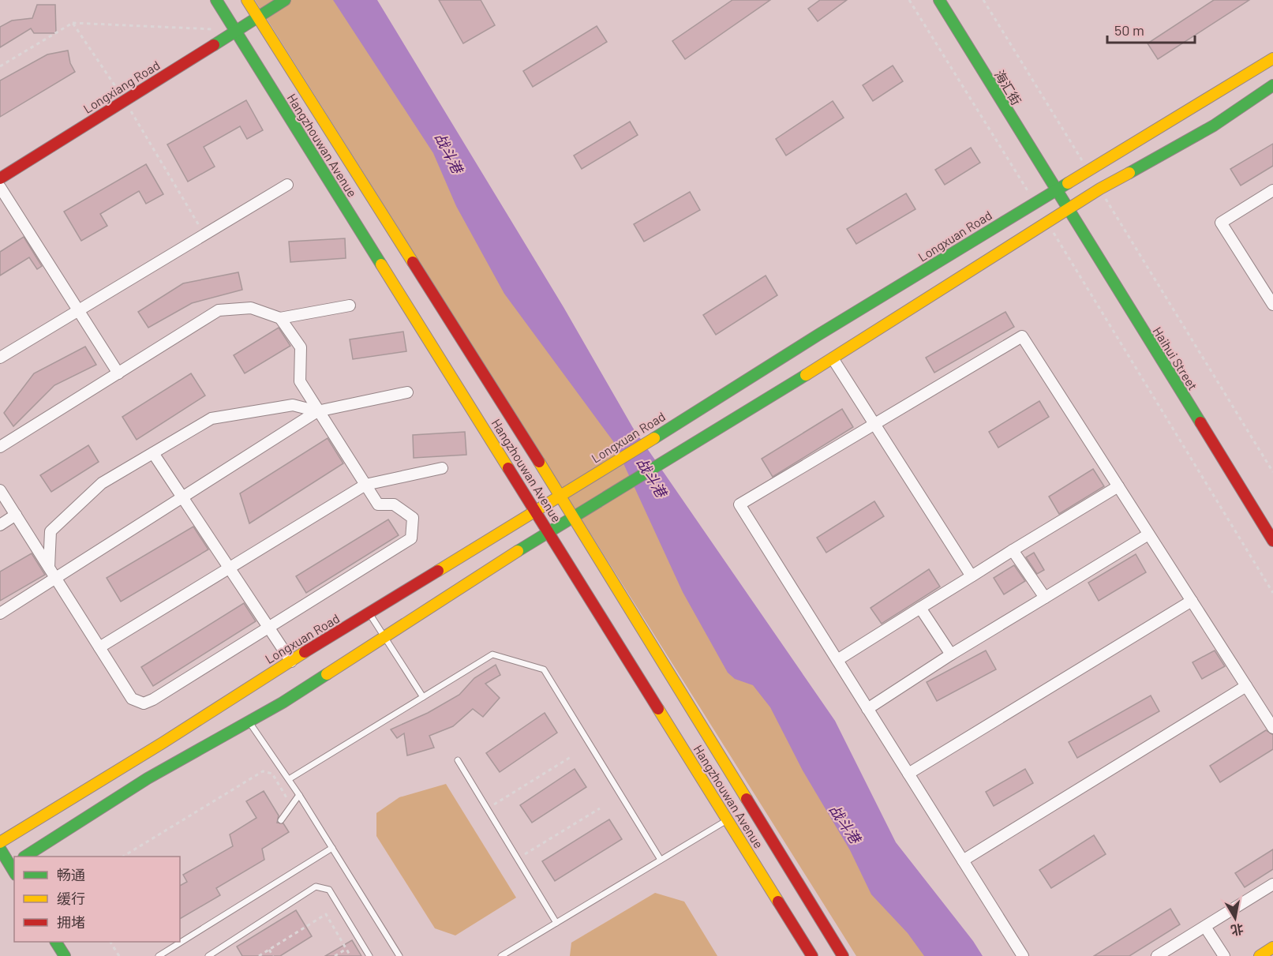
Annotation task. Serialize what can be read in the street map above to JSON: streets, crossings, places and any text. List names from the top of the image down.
{
  "streets": {
    "street": [
      "Longxiang Road",
      "海汇街",
      "Hangzhouwan Avenue",
      "Longxuan Road",
      "Haihui Street"
    ]
  },
  "crossings": [
    ["Longxiang Road", "Hangzhouwan Avenue"],
    ["海汇街", "Longxuan Road"],
    ["海汇街", "Haihui Street"],
    ["Hangzhouwan Avenue", "Longxuan Road"],
    ["Longxuan Road", "Haihui Street"]
  ],
  "water": ["战斗港"],
  "legend": ["畅通", "缓行", "拥堵"],
  "scale_bar": "50 m",
  "north": "bottom"
}
